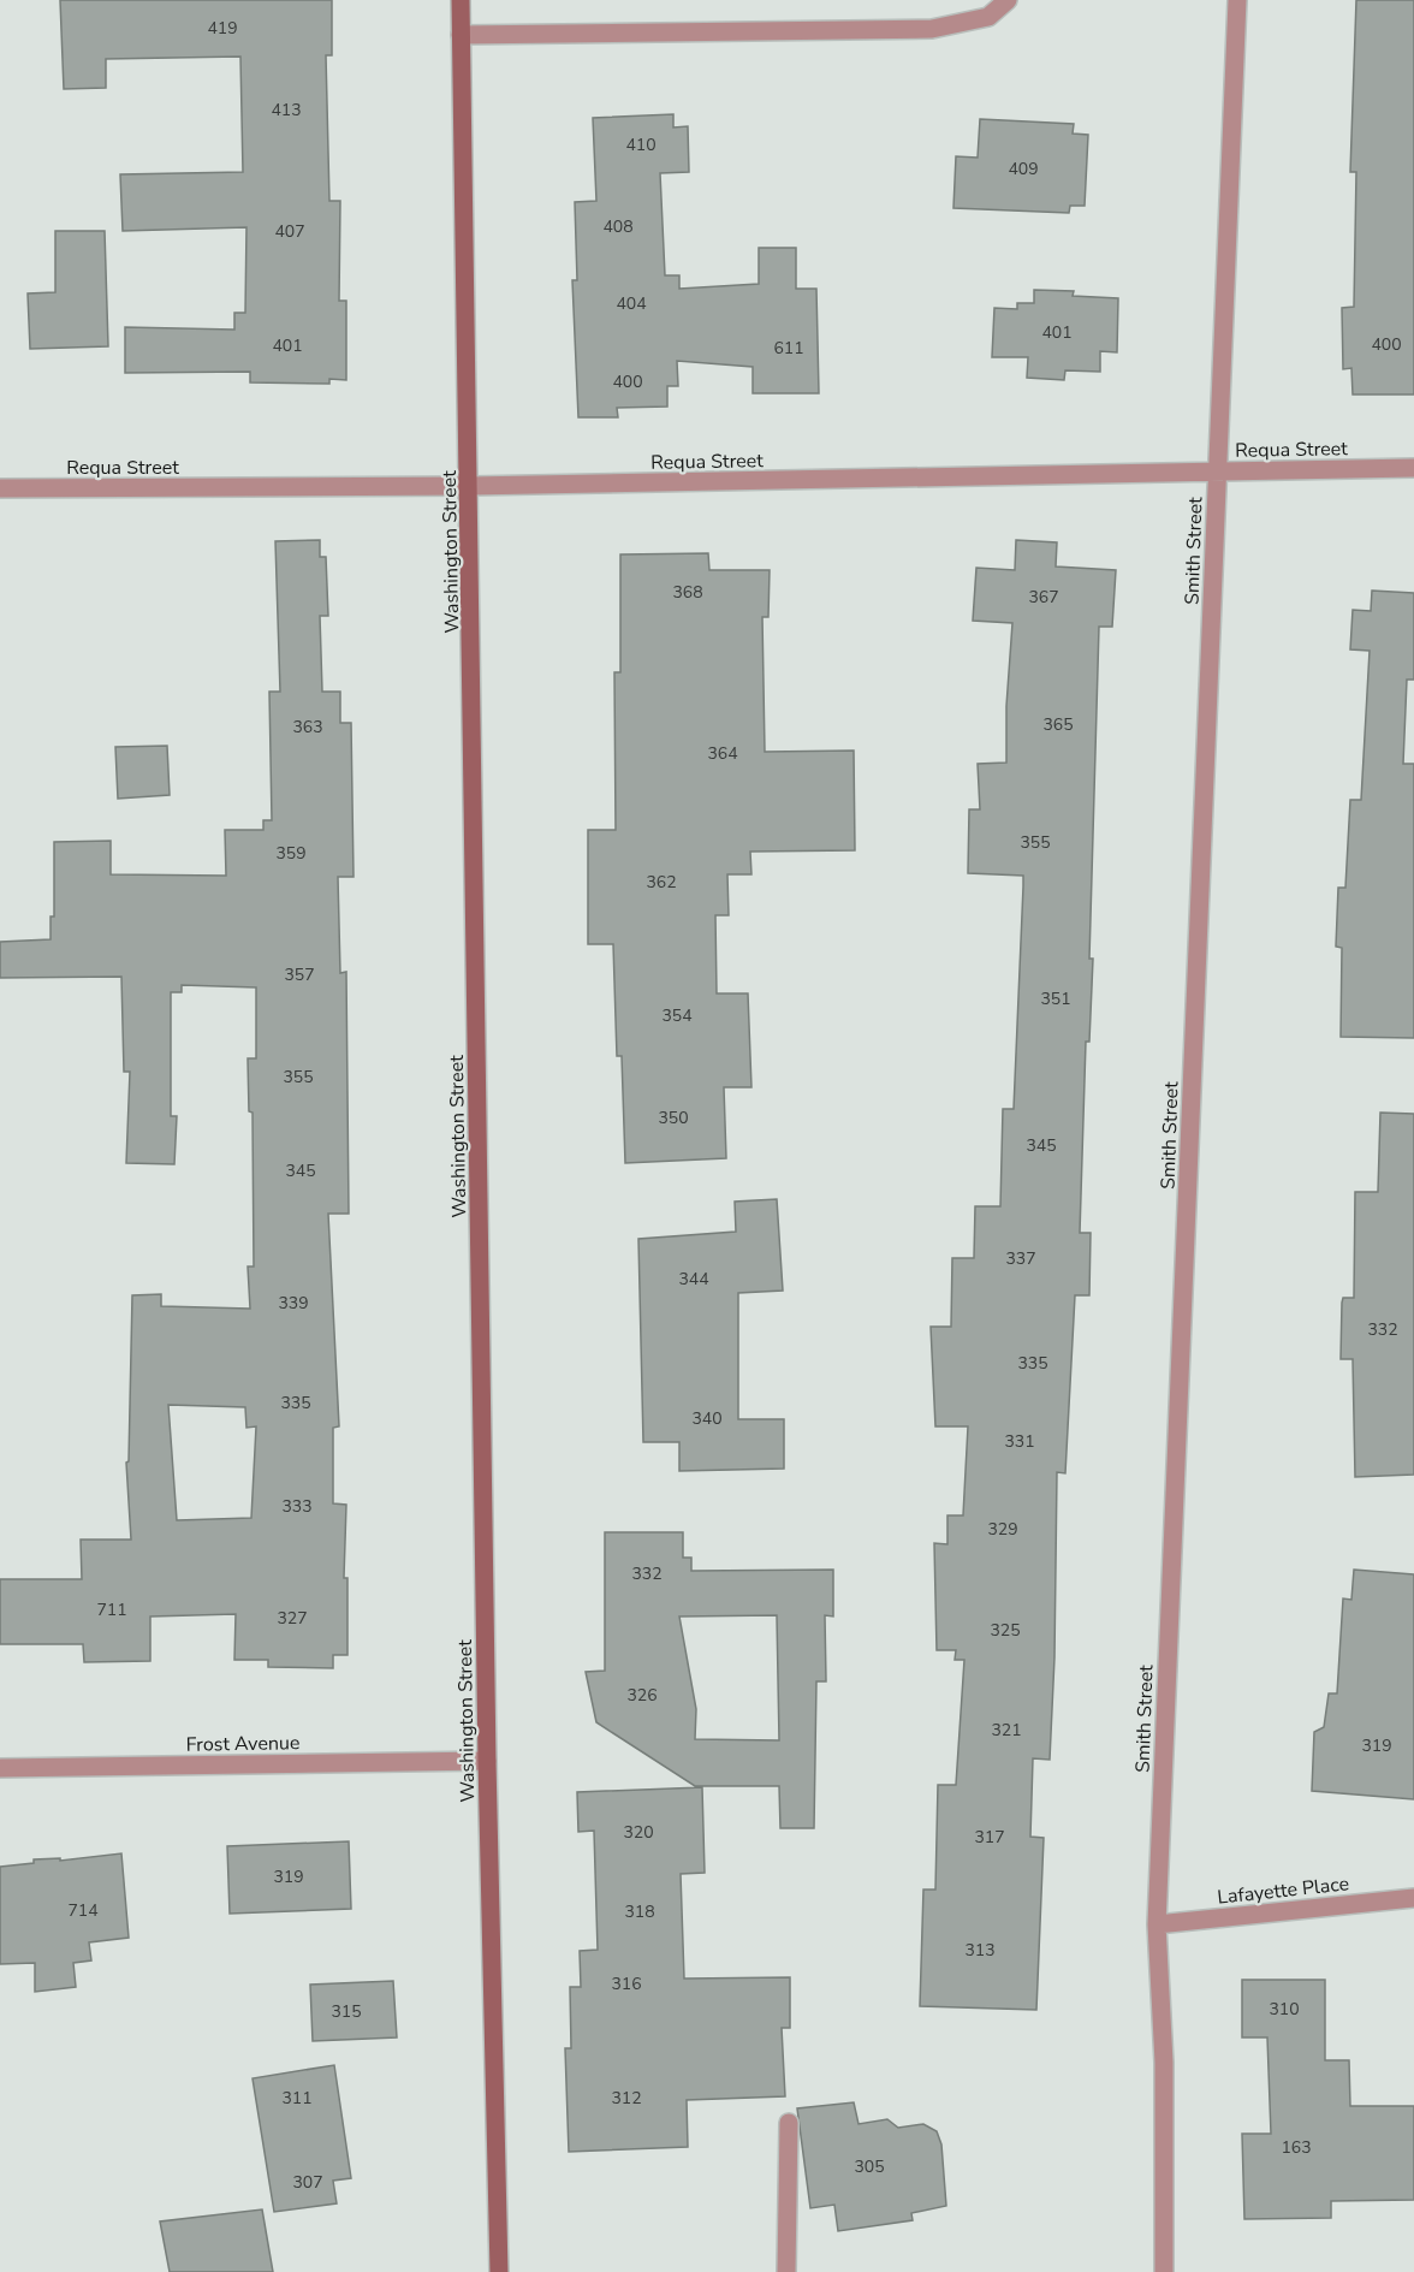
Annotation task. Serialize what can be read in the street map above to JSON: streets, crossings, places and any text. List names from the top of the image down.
{
  "streets": {
    "street": [
      "Requa Street",
      "Smith Street",
      "Washington Street",
      "Frost Avenue",
      "Lafayette Place"
    ]
  },
  "crossings": [
    ["Requa Street", "Smith Street"],
    ["Requa Street", "Washington Street"],
    ["Smith Street", "Lafayette Place"],
    ["Washington Street", "Frost Avenue"]
  ],
  "house_numbers": [
    "419",
    "413",
    "410",
    "409",
    "408",
    "407",
    "404",
    "401",
    "400",
    "401",
    "611",
    "400",
    "368",
    "367",
    "365",
    "363",
    "364",
    "355",
    "359",
    "362",
    "357",
    "351",
    "354",
    "355",
    "350",
    "345",
    "345",
    "337",
    "344",
    "339",
    "332",
    "335",
    "335",
    "340",
    "331",
    "333",
    "329",
    "332",
    "711",
    "327",
    "325",
    "326",
    "321",
    "319",
    "320",
    "317",
    "319",
    "714",
    "318",
    "313",
    "316",
    "310",
    "315",
    "311",
    "312",
    "163",
    "305",
    "307"
  ]
}
